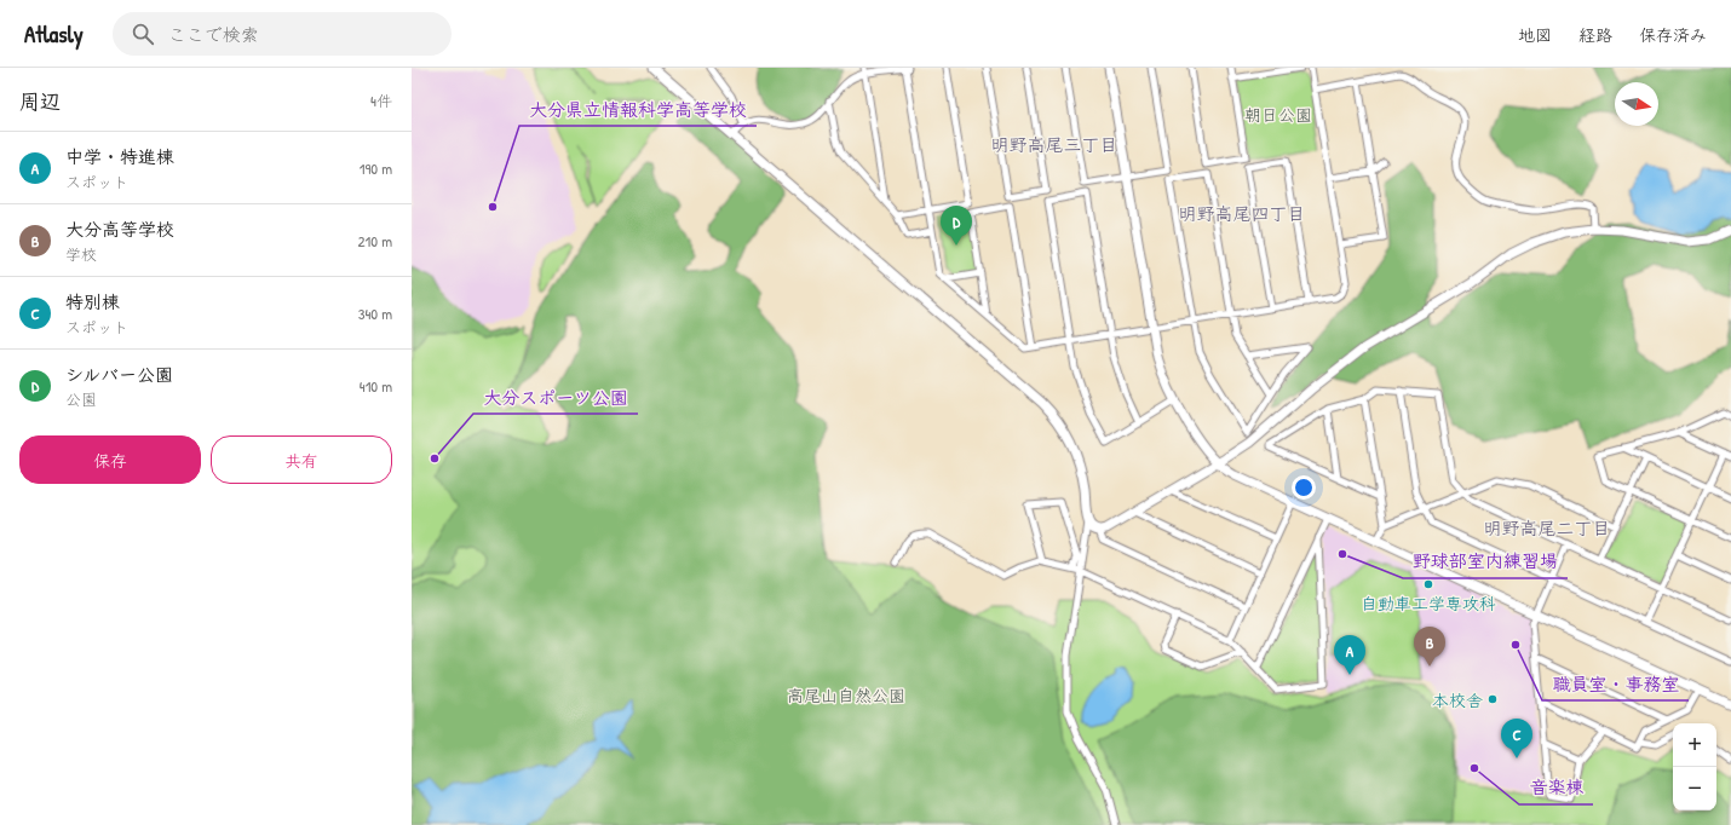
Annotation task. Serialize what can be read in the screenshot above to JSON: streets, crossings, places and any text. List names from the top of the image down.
{
  "districts": ["明野高尾三丁目", "明野高尾四丁目", "明野高尾二丁目"],
  "parks": ["朝日公園", "高尾山自然公園"],
  "places": [
    "大分県立情報科学高等学校",
    "大分スポーツ公園",
    "野球部室内練習場",
    "自動車工学専攻科",
    "職員室・事務室",
    "本校舎",
    "音楽棟"
  ],
  "north": "right",
  "page": {
    "header": "Atlasly",
    "search": "ここで検索",
    "nav": ["地図", "経路", "保存済み"],
    "heading": ["周辺", "4件"],
    "list": [
      {
        "mark": "A",
        "name": "中学・特進棟",
        "note": "スポット",
        "value": "190 m"
      },
      {
        "mark": "B",
        "name": "大分高等学校",
        "note": "学校",
        "value": "210 m"
      },
      {
        "mark": "C",
        "name": "特別棟",
        "note": "スポット",
        "value": "340 m"
      },
      {
        "mark": "D",
        "name": "シルバー公園",
        "note": "公園",
        "value": "410 m"
      }
    ],
    "pins": [
      "D",
      "B",
      "A",
      "C"
    ],
    "buttons": ["保存", "共有"],
    "map_buttons": ["+", "−"]
  }
}
